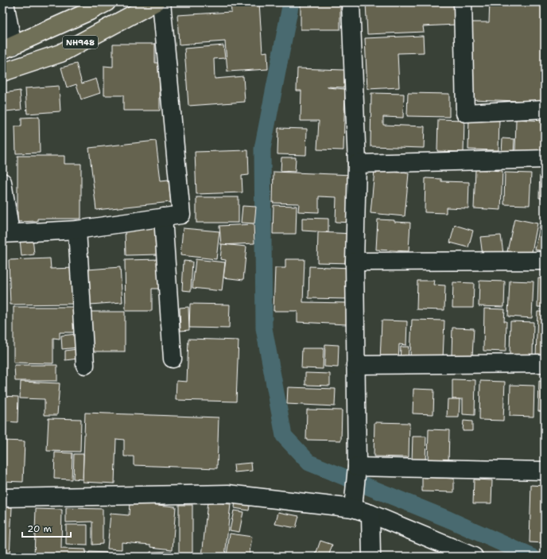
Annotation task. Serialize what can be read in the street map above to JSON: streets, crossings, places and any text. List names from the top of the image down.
{
  "streets": {
    "highway": ["NH948"]
  },
  "scale_bar": "20 m"
}
